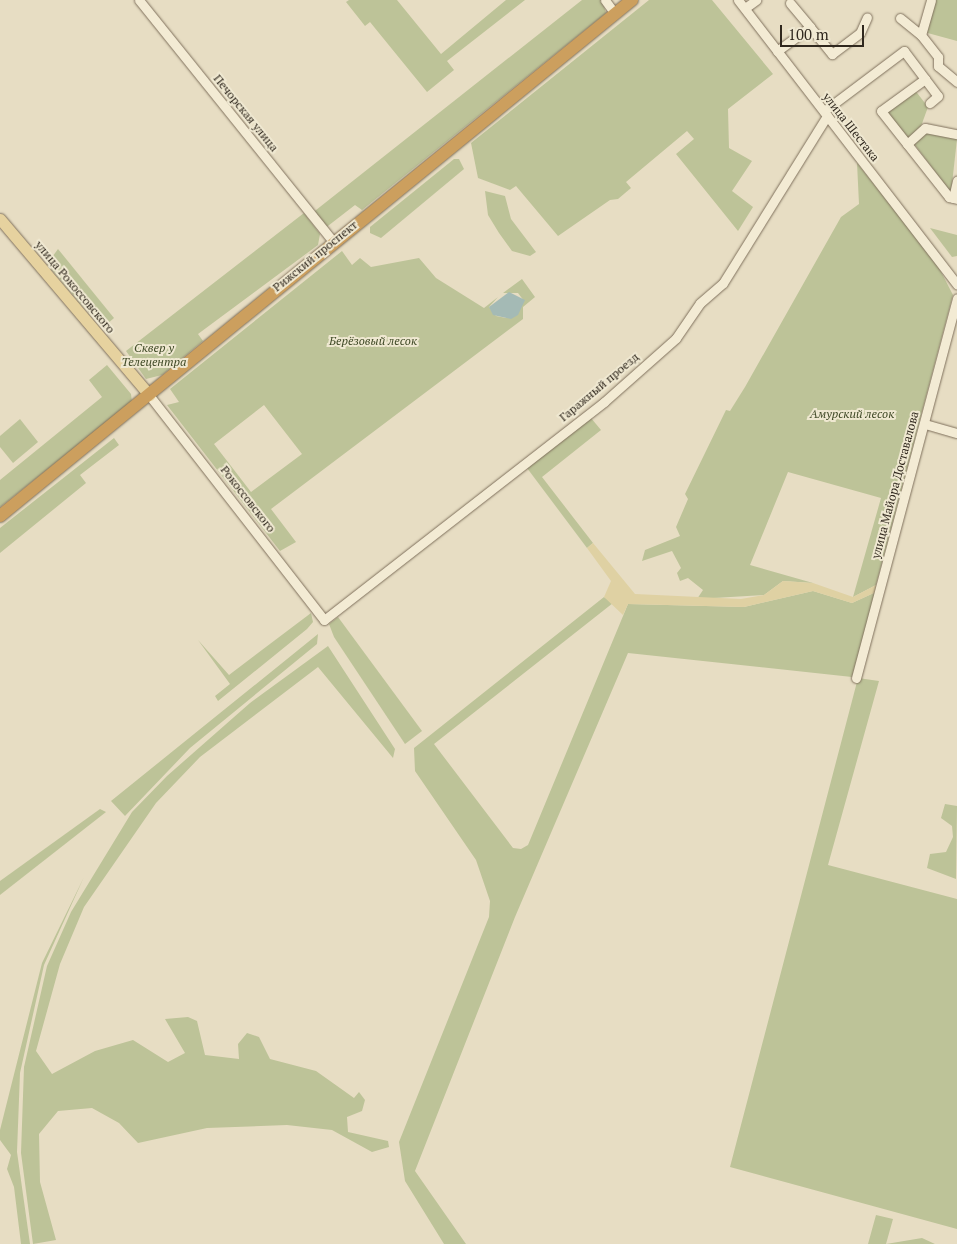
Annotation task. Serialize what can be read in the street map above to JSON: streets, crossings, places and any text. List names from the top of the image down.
{
  "streets": {
    "highway": ["Рижский проспект"],
    "main road": ["улица Рокоссовского"],
    "street": [
      "Печорская улица",
      "улица Шестака",
      "Гаражный проезд",
      "улица Майора Доставалова",
      "Рокоссовского"
    ]
  },
  "crossings": [
    ["Печорская улица", "Рижский проспект"],
    ["улица Шестака", "Гаражный проезд"],
    ["Рижский проспект", "улица Рокоссовского"],
    ["Рижский проспект", "Рокоссовского"],
    ["улица Рокоссовского", "Рокоссовского"],
    ["Гаражный проезд", "Рокоссовского"]
  ],
  "parks": ["Берёзовый лесок", "Сквер у Телецентра", "Амурский лесок"],
  "scale_bar": "100 m"
}
